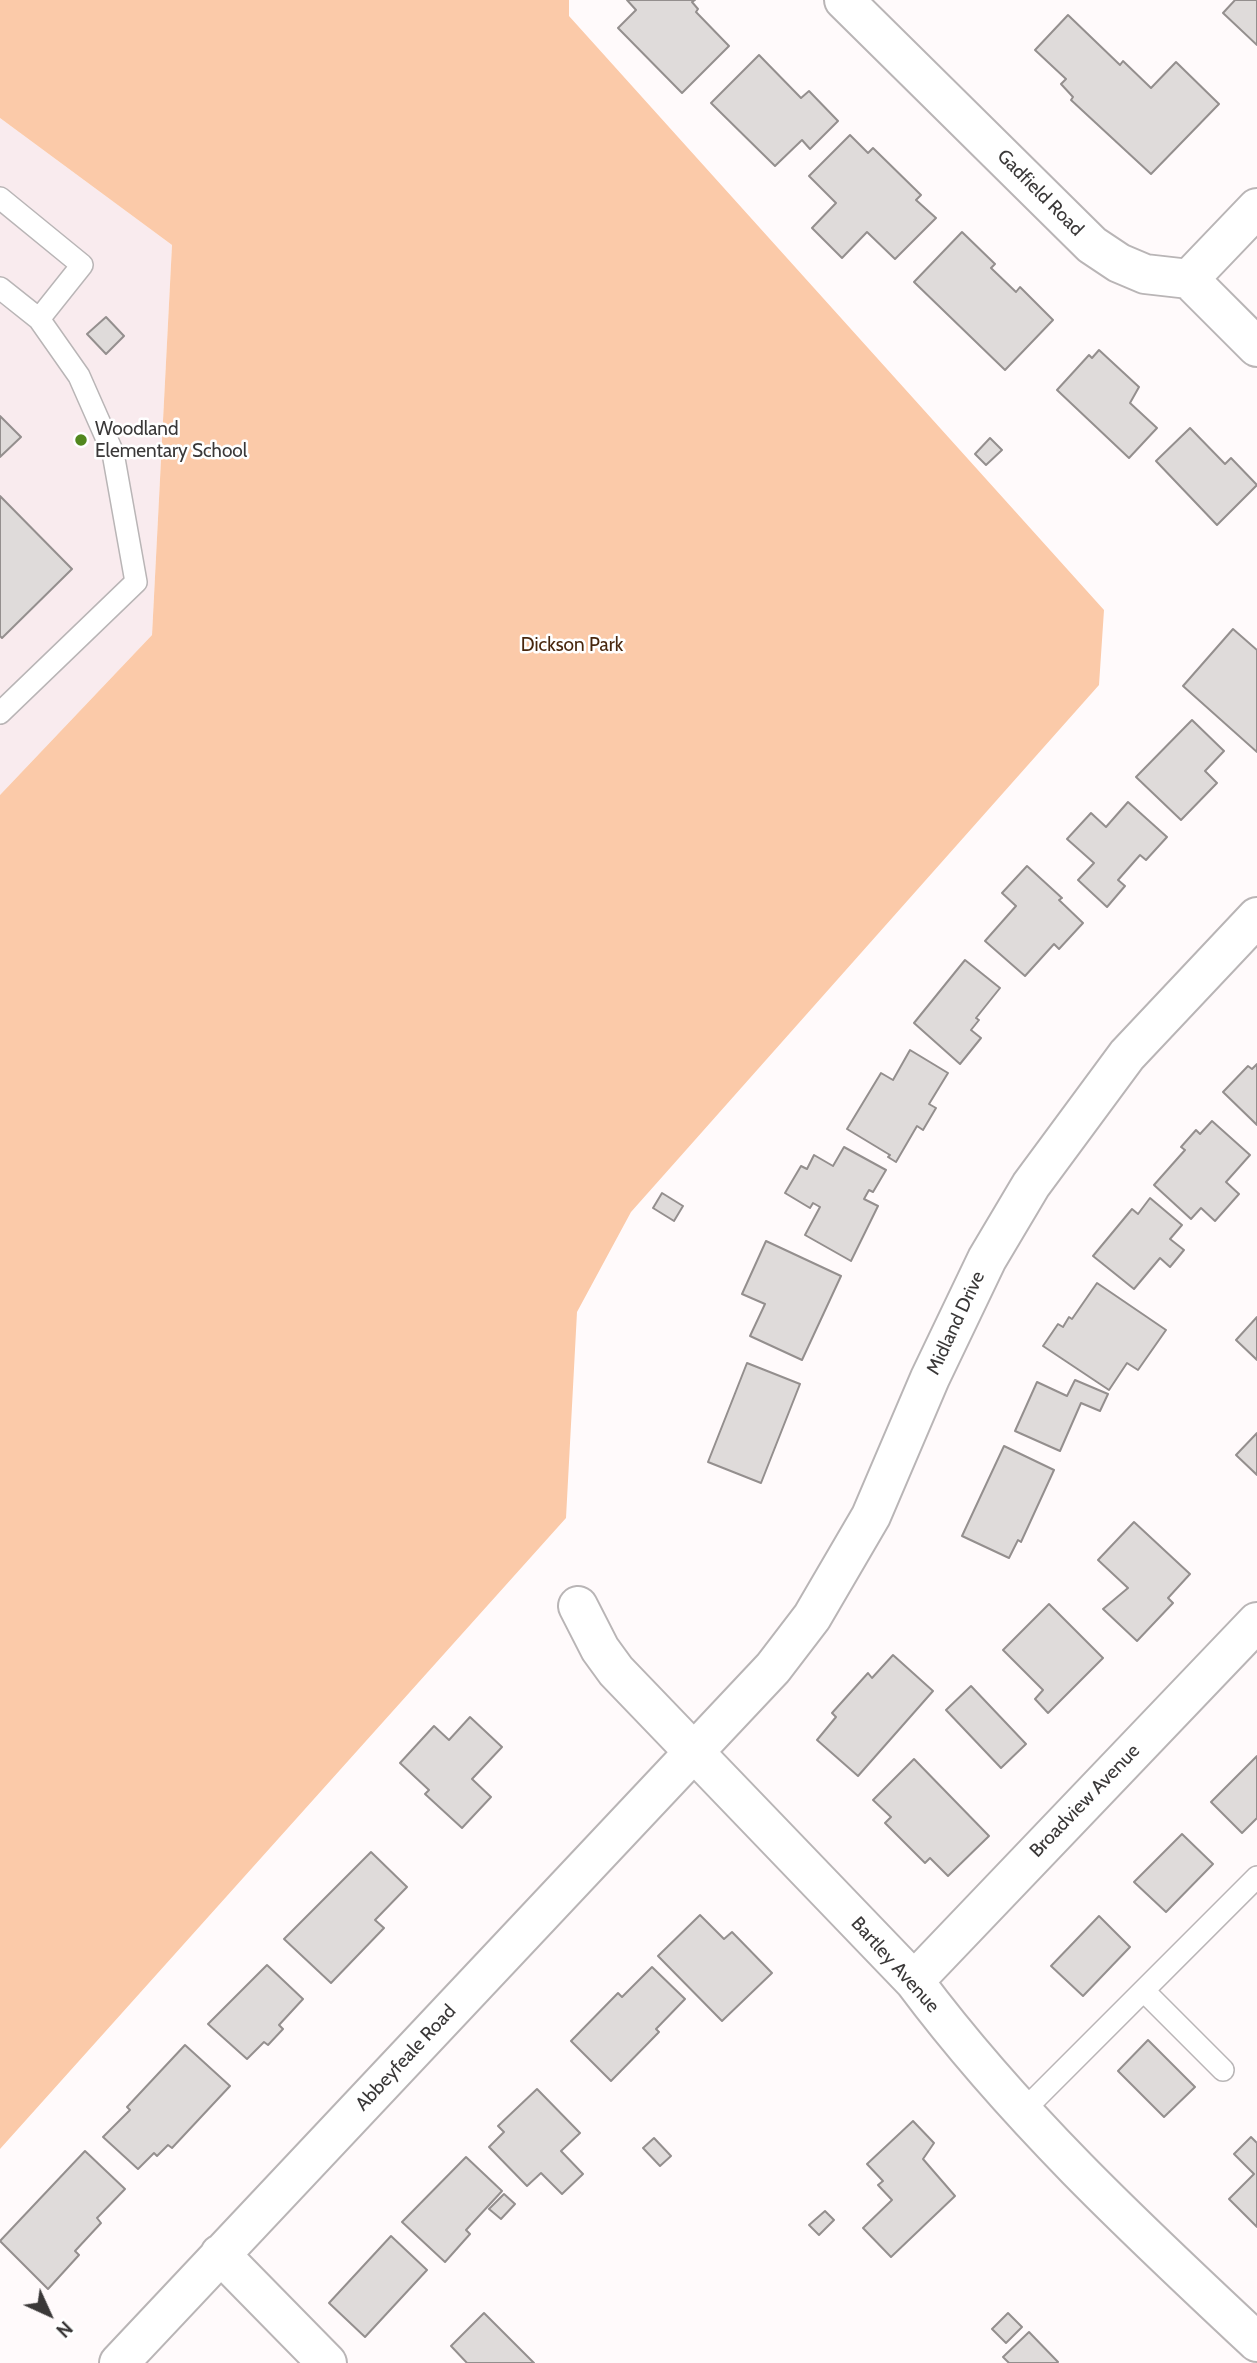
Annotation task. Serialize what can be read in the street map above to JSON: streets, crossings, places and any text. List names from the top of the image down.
{
  "streets": {
    "street": [
      "Gadfield Road",
      "Midland Drive",
      "Broadview Avenue",
      "Bartley Avenue",
      "Abbeyfeale Road"
    ]
  },
  "crossings": [
    ["Midland Drive", "Bartley Avenue"],
    ["Midland Drive", "Abbeyfeale Road"],
    ["Broadview Avenue", "Bartley Avenue"],
    ["Bartley Avenue", "Abbeyfeale Road"]
  ],
  "parks": ["Dickson Park"],
  "places": ["Woodland Elementary School"],
  "north": "bottom right"
}
